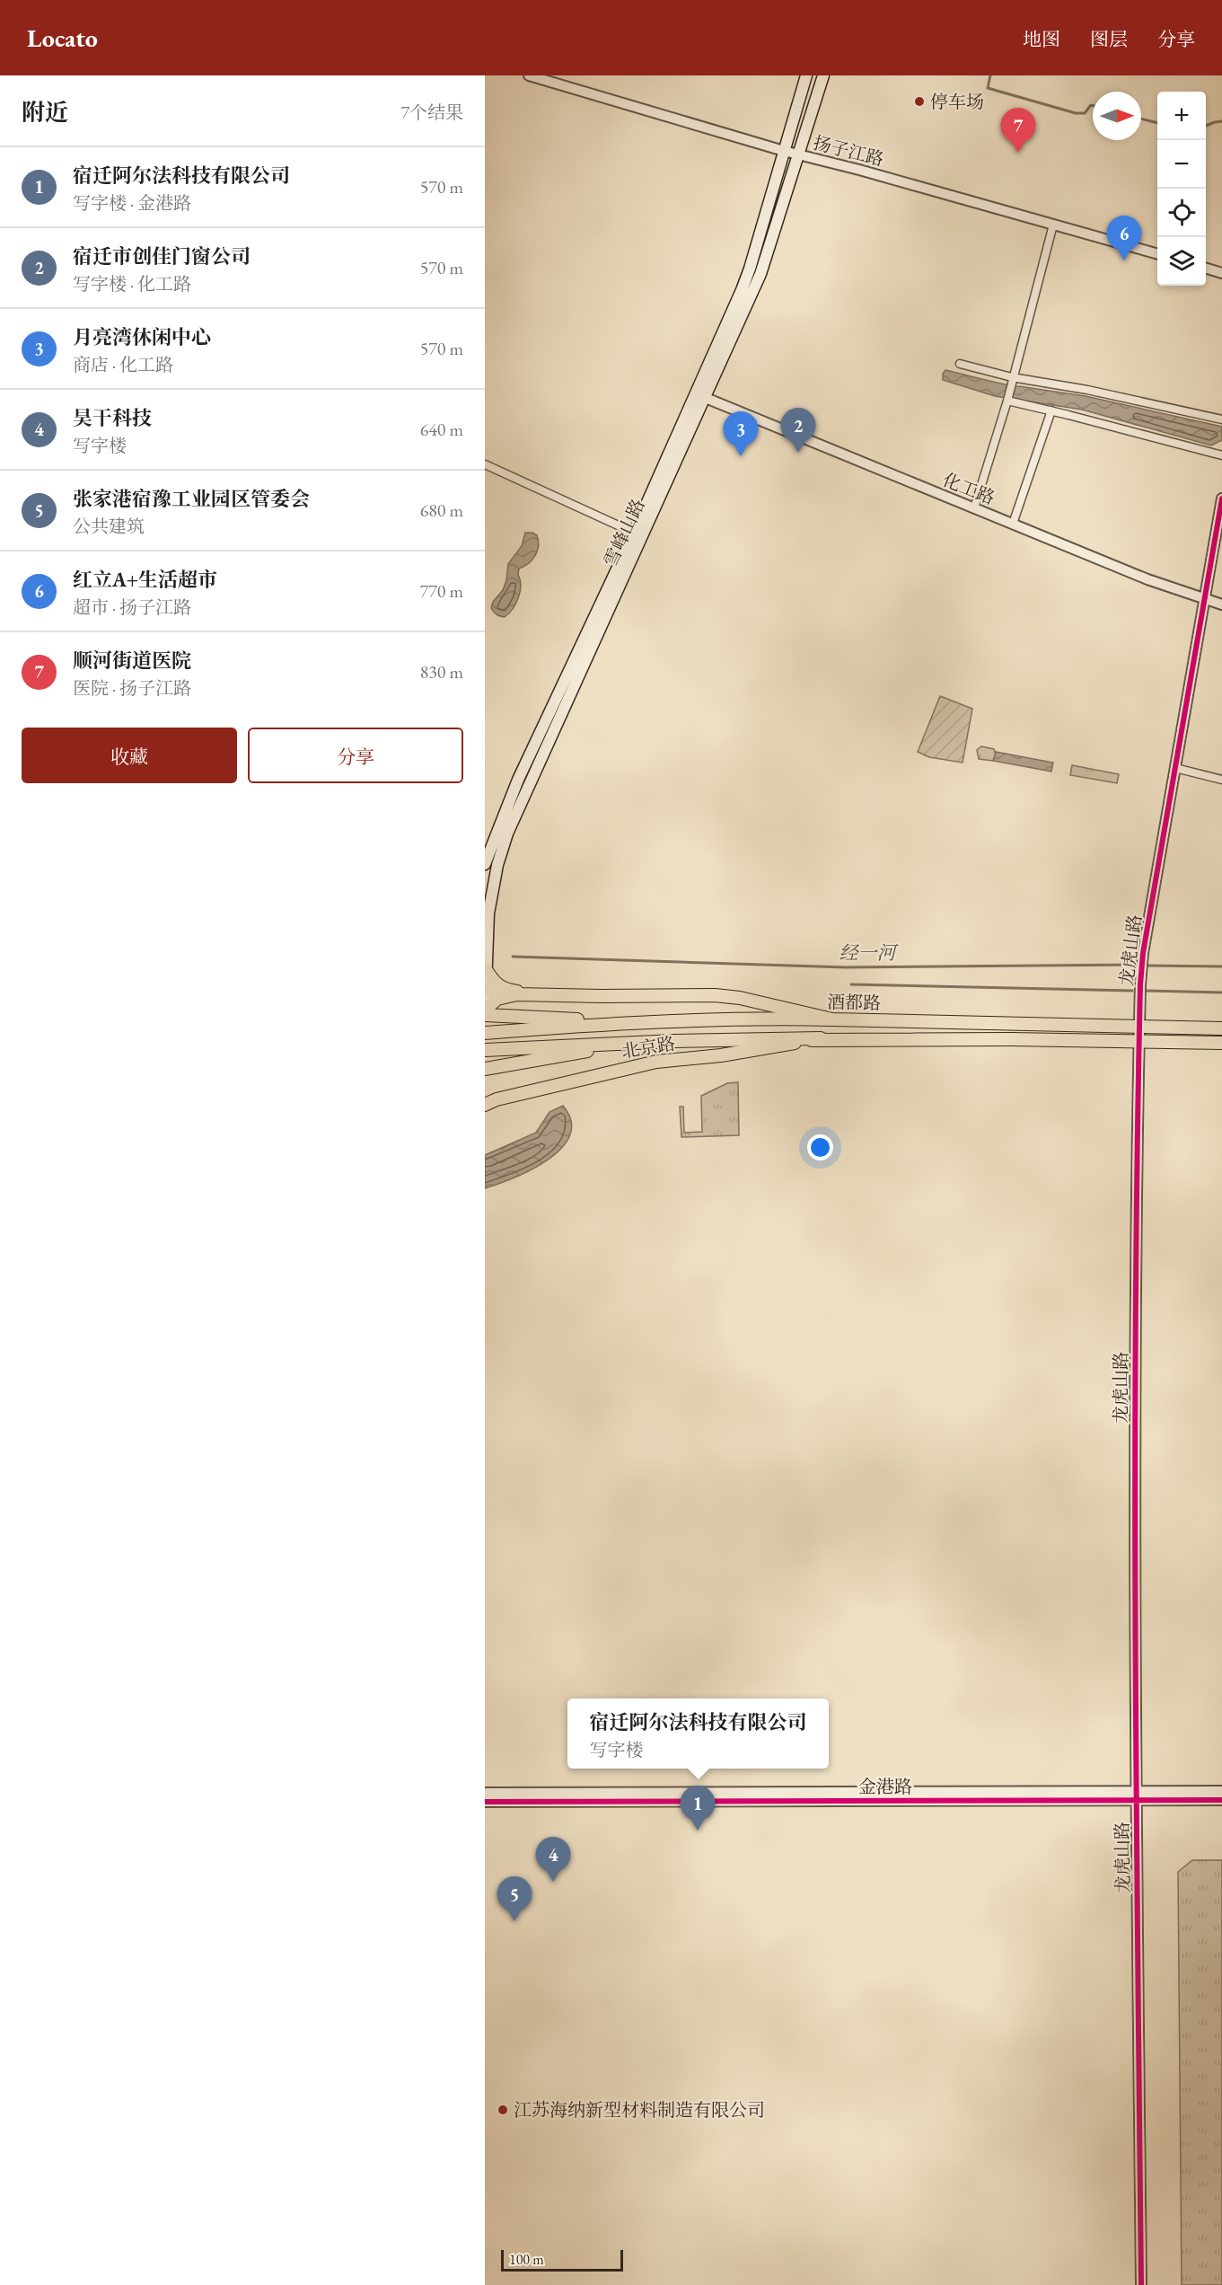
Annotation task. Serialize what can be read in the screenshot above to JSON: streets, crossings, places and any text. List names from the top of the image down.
{
  "streets": {
    "main road": ["雪峰山路", "酒都路", "北京路"],
    "street": [
      "扬子江路",
      "化工路",
      "龙虎山路",
      "金港路"
    ]
  },
  "crossings": [
    ["扬子江路", "雪峰山路"],
    ["化工路", "雪峰山路"],
    ["化工路", "龙虎山路"],
    ["龙虎山路", "酒都路"],
    ["龙虎山路", "金港路"],
    ["酒都路", "北京路"]
  ],
  "water": ["经一河"],
  "places": ["停车场", "江苏海纳新型材料制造有限公司"],
  "scale_bar": "100 m",
  "north": "right",
  "page": {
    "header": "Locato",
    "nav": ["地图", "图层", "分享"],
    "heading": ["附近", "7个结果"],
    "map_buttons": ["+", "−"],
    "pins": [
      "7",
      "6",
      "2",
      "3",
      "1",
      "4",
      "5"
    ],
    "list": [
      {
        "mark": "1",
        "name": "宿迁阿尔法科技有限公司",
        "note": "写字楼 · 金港路",
        "value": "570 m"
      },
      {
        "mark": "2",
        "name": "宿迁市创佳门窗公司",
        "note": "写字楼 · 化工路",
        "value": "570 m"
      },
      {
        "mark": "3",
        "name": "月亮湾休闲中心",
        "note": "商店 · 化工路",
        "value": "570 m"
      },
      {
        "mark": "4",
        "name": "昊干科技",
        "note": "写字楼",
        "value": "640 m"
      },
      {
        "mark": "5",
        "name": "张家港宿豫工业园区管委会",
        "note": "公共建筑",
        "value": "680 m"
      },
      {
        "mark": "6",
        "name": "红立A+生活超市",
        "note": "超市 · 扬子江路",
        "value": "770 m"
      },
      {
        "mark": "7",
        "name": "顺河街道医院",
        "note": "医院 · 扬子江路",
        "value": "830 m"
      }
    ],
    "buttons": ["收藏", "分享"],
    "popup": ["宿迁阿尔法科技有限公司", "写字楼"],
    "scale": "100 m"
  }
}
